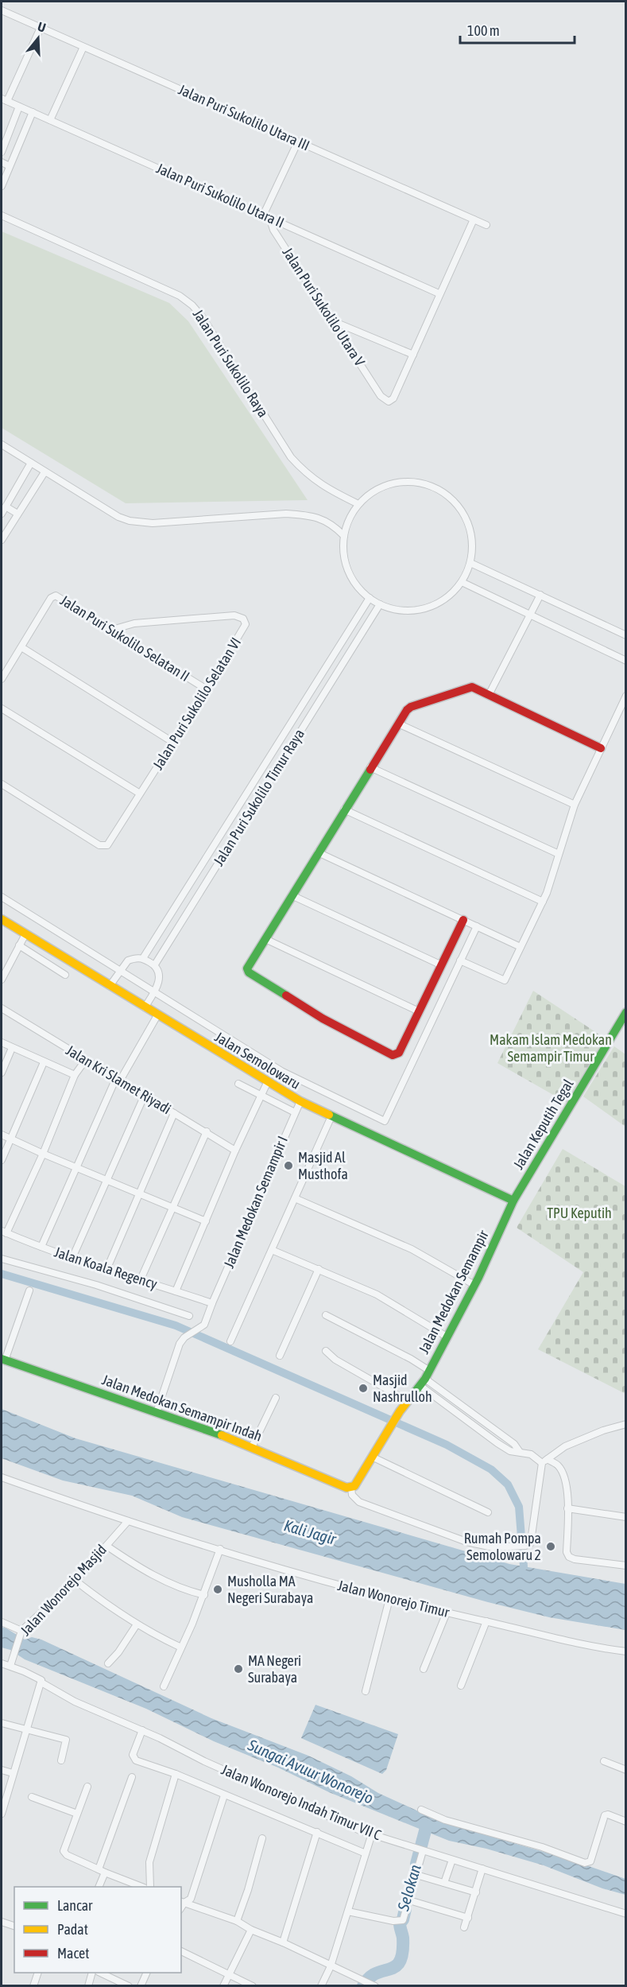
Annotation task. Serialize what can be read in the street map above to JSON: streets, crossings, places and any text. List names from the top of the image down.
{
  "streets": {
    "street": [
      "Jalan Puri Sukolilo Utara III",
      "Jalan Puri Sukolilo Utara II",
      "Jalan Puri Sukolilo Utara V",
      "Jalan Puri Sukolilo Raya",
      "Jalan Puri Sukolilo Selatan II",
      "Jalan Puri Sukolilo Selatan VI",
      "Jalan Puri Sukolilo Timur Raya",
      "Jalan Semolowaru",
      "Jalan Kri Slamet Riyadi",
      "Jalan Keputih Tegal",
      "Jalan Medokan Semampir I",
      "Jalan Koala Regency",
      "Jalan Medokan Semampir",
      "Jalan Medokan Semampir Indah",
      "Jalan Wonorejo Masjid",
      "Jalan Wonorejo Timur",
      "Jalan Wonorejo Indah Timur VII C"
    ]
  },
  "crossings": [
    ["Jalan Puri Sukolilo Utara II", "Jalan Puri Sukolilo Utara V"],
    ["Jalan Puri Sukolilo Raya", "Jalan Puri Sukolilo Timur Raya"],
    ["Jalan Puri Sukolilo Selatan II", "Jalan Puri Sukolilo Selatan VI"],
    ["Jalan Semolowaru", "Jalan Keputih Tegal"],
    ["Jalan Semolowaru", "Jalan Medokan Semampir I"],
    ["Jalan Semolowaru", "Jalan Medokan Semampir"],
    ["Jalan Keputih Tegal", "Jalan Medokan Semampir"],
    ["Jalan Medokan Semampir I", "Jalan Koala Regency"],
    ["Jalan Medokan Semampir I", "Jalan Medokan Semampir Indah"],
    ["Jalan Medokan Semampir", "Jalan Medokan Semampir Indah"],
    ["Jalan Wonorejo Masjid", "Jalan Wonorejo Timur"],
    ["Jalan Wonorejo Masjid", "Jalan Wonorejo Indah Timur VII C"]
  ],
  "water": ["Kali Jagir", "Sungai Avuur Wonorejo", "Selokan"],
  "parks": ["Makam Islam Medokan Semampir Timur", "TPU Keputih"],
  "places": [
    "Masjid Al Musthofa",
    "Masjid Nashrulloh",
    "Rumah Pompa Semolowaru 2",
    "Musholla MA Negeri Surabaya",
    "MA Negeri Surabaya"
  ],
  "legend": ["Lancar", "Padat", "Macet"],
  "scale_bar": "100 m",
  "north": "top"
}
